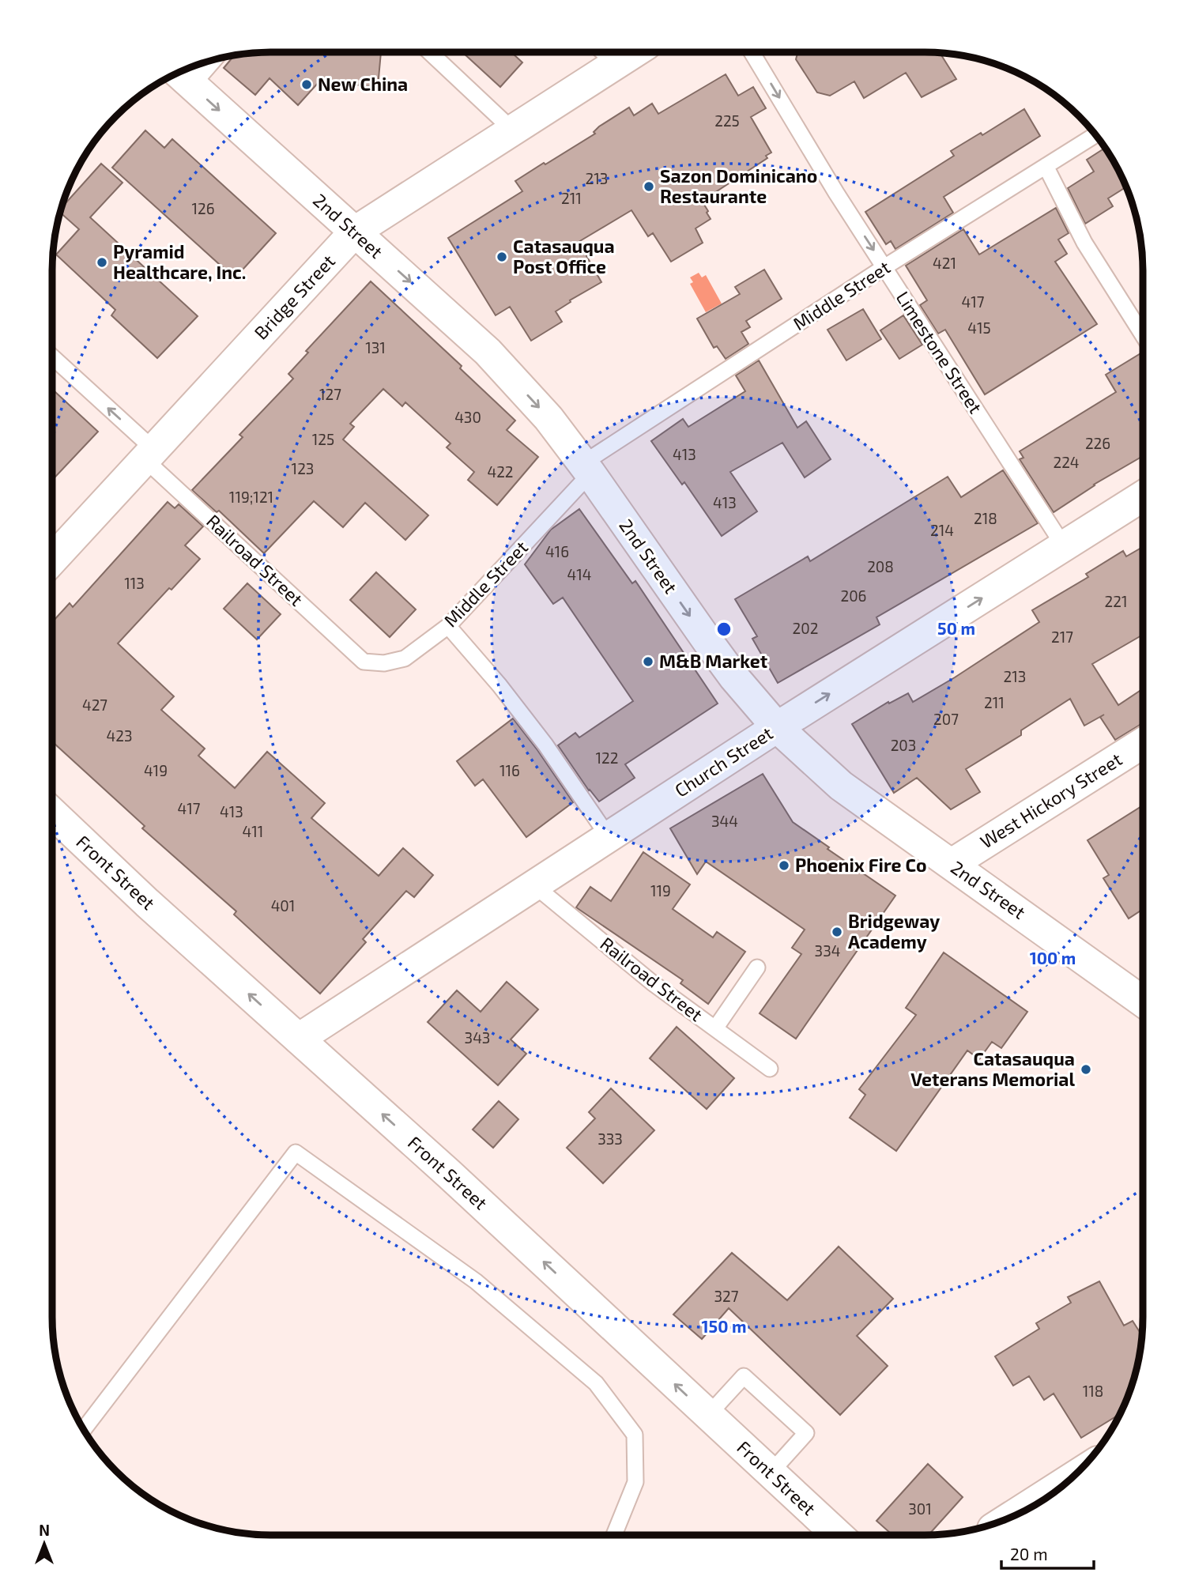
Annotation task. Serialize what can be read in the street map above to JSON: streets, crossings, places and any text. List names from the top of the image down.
{
  "streets": {
    "main road": [
      "2nd Street",
      "Bridge Street",
      "Church Street",
      "West Hickory Street",
      "Front Street"
    ],
    "lane": ["Middle Street", "Limestone Street", "Railroad Street"]
  },
  "crossings": [
    ["2nd Street", "Middle Street"],
    ["2nd Street", "Bridge Street"],
    ["2nd Street", "Church Street"],
    ["2nd Street", "West Hickory Street"],
    ["Middle Street", "Limestone Street"],
    ["Middle Street", "Railroad Street"],
    ["Bridge Street", "Railroad Street"],
    ["Limestone Street", "Church Street"],
    ["Railroad Street", "Church Street"],
    ["Church Street", "Front Street"]
  ],
  "one_way": ["2nd Street", "Limestone Street", "Front Street"],
  "places": [
    "New China",
    "Sazon Dominicano Restaurante",
    "Catasauqua Post Office",
    "Pyramid Healthcare, Inc.",
    "M&B Market",
    "Phoenix Fire Co",
    "Bridgeway Academy",
    "Catasauqua Veterans Memorial"
  ],
  "house_numbers": [
    "225",
    "213",
    "211",
    "126",
    "421",
    "417",
    "415",
    "131",
    "127",
    "430",
    "125",
    "226",
    "413",
    "224",
    "123",
    "422",
    "119;121",
    "413",
    "218",
    "214",
    "416",
    "208",
    "414",
    "113",
    "206",
    "221",
    "202",
    "217",
    "213",
    "211",
    "427",
    "207",
    "423",
    "203",
    "122",
    "419",
    "116",
    "417",
    "413",
    "344",
    "411",
    "119",
    "401",
    "334",
    "343",
    "333",
    "327",
    "118",
    "301"
  ],
  "scale_bar": "20 m",
  "north": "top",
  "rings": ["50 m", "100 m", "150 m"]
}
